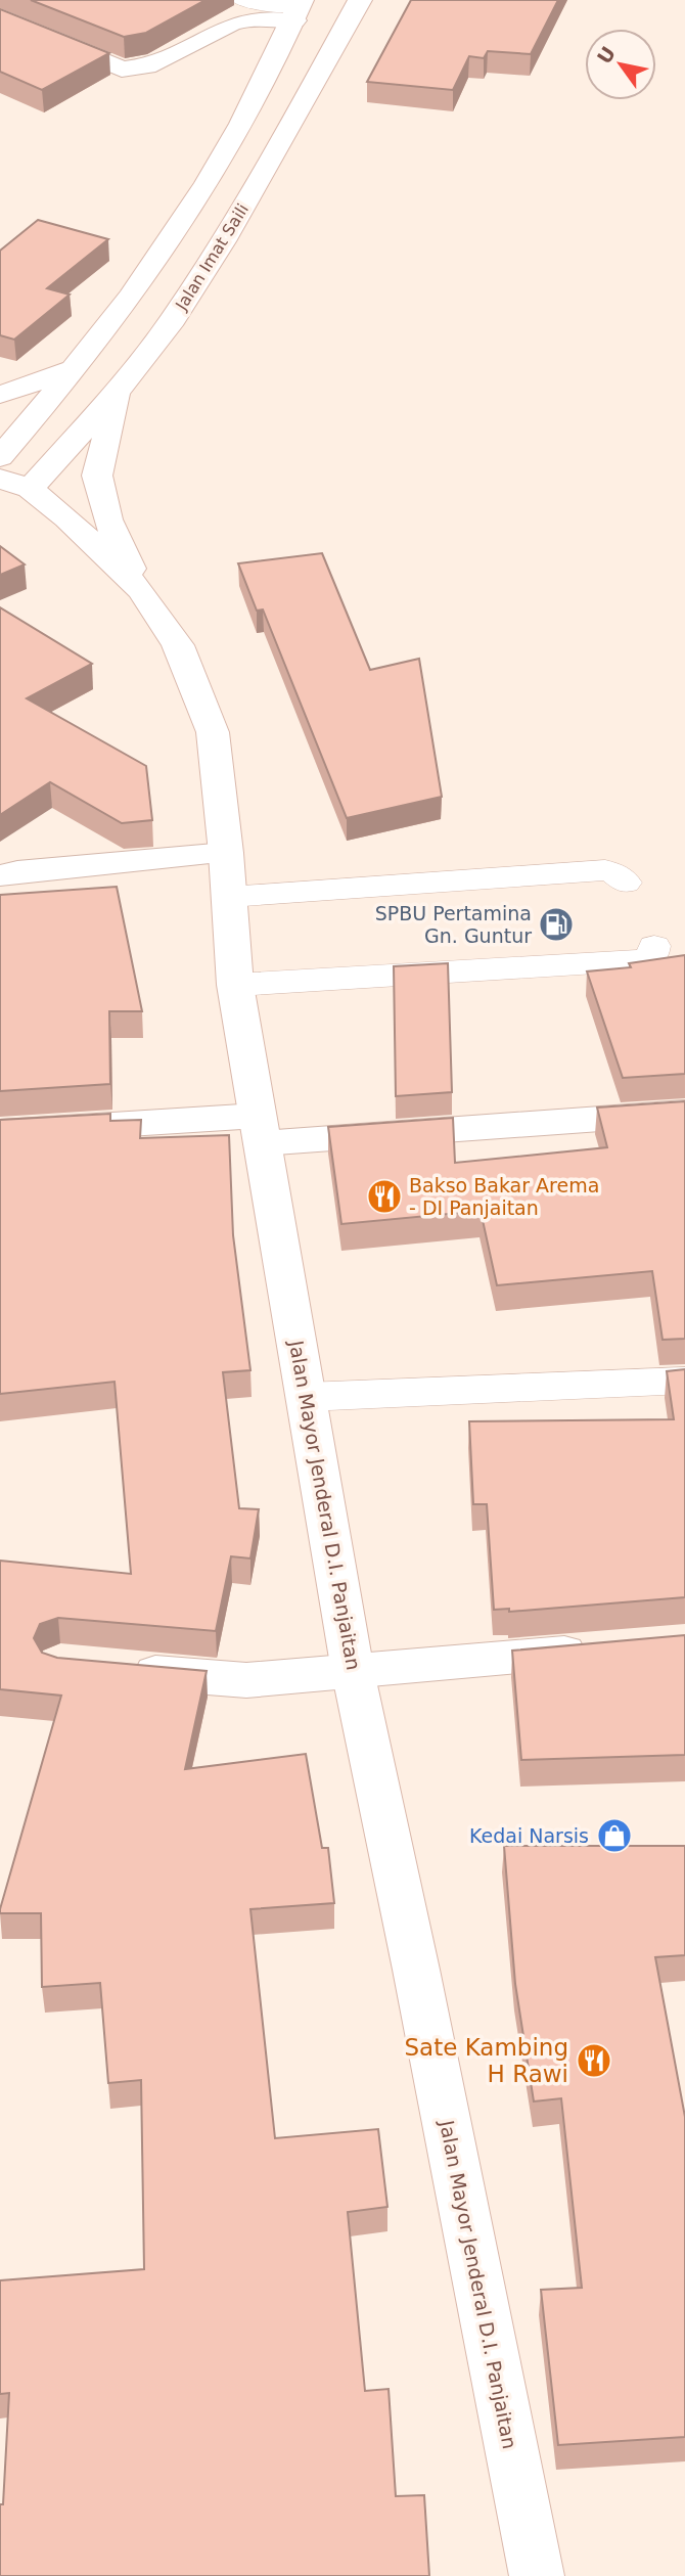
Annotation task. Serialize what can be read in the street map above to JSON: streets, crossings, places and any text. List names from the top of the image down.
{
  "streets": {
    "main road": ["Jalan Imat Saili", "Jalan Mayor Jenderal D.I. Panjaitan"]
  },
  "crossings": [
    ["Jalan Imat Saili", "Jalan Mayor Jenderal D.I. Panjaitan"]
  ],
  "places": {
    "fuel station": ["SPBU Pertamina Gn. Guntur"],
    "restaurant": ["Bakso Bakar Arema - DI Panjaitan", "Sate Kambing H Rawi"],
    "shop": ["Kedai Narsis"]
  },
  "north": "top left"
}
